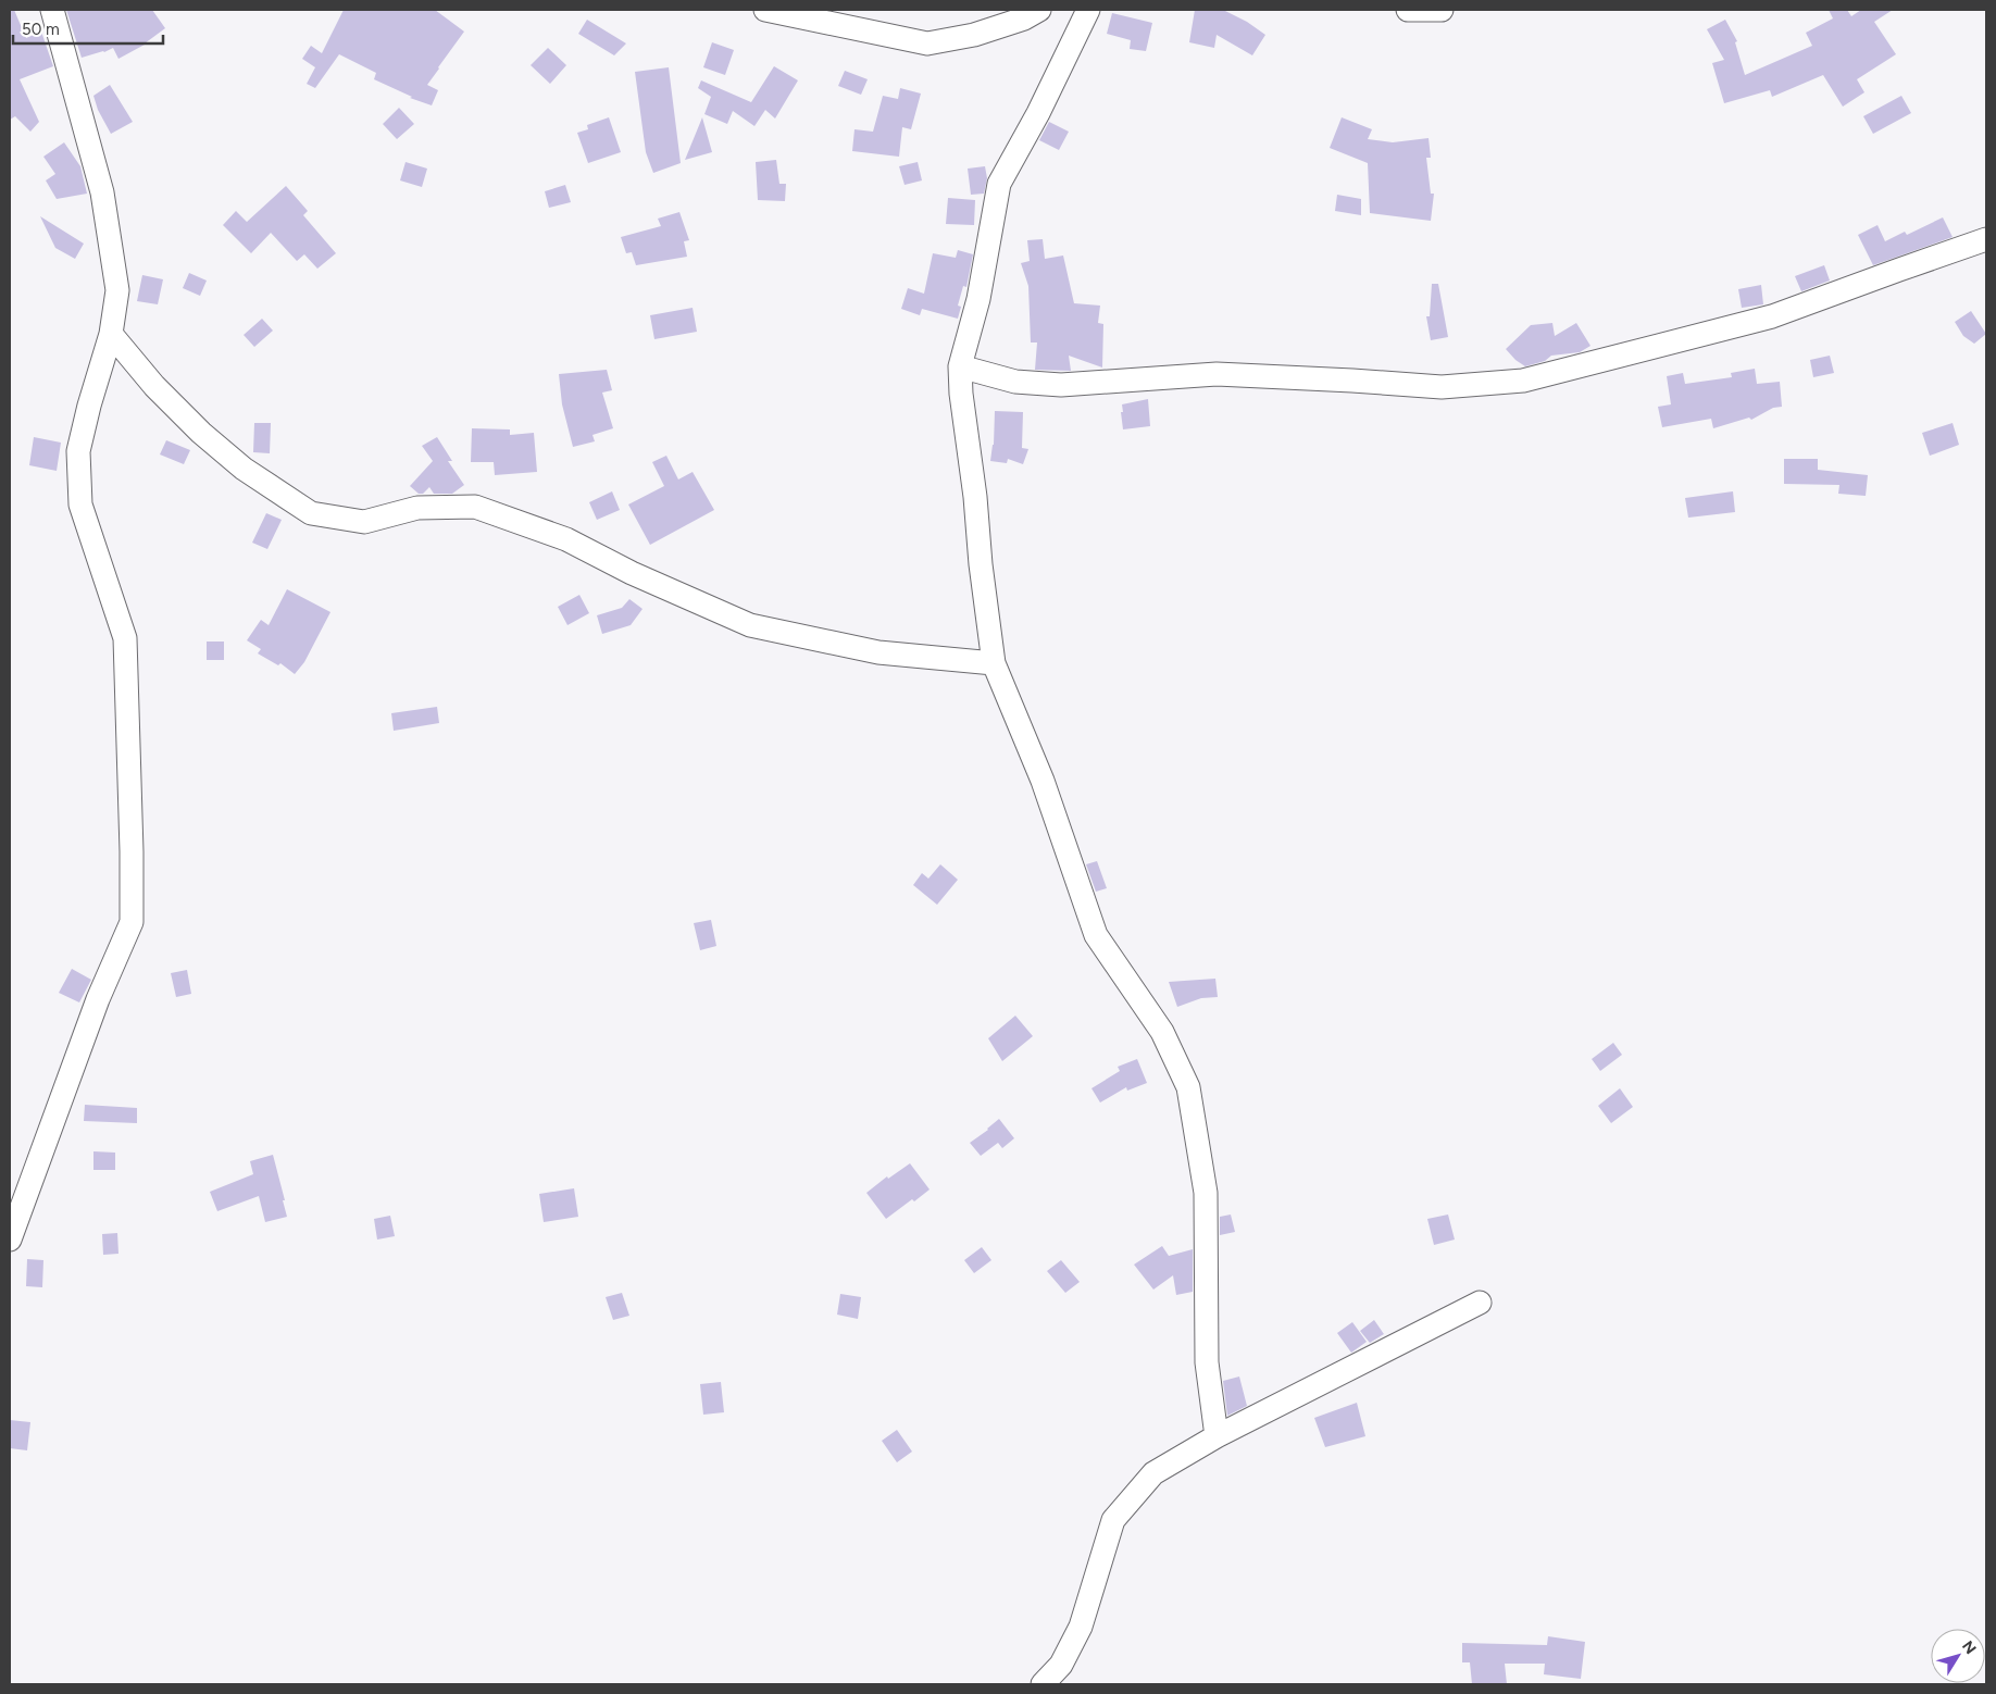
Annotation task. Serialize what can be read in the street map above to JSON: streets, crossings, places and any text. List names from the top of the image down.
{
  "scale_bar": "50 m",
  "north": "top right"
}
